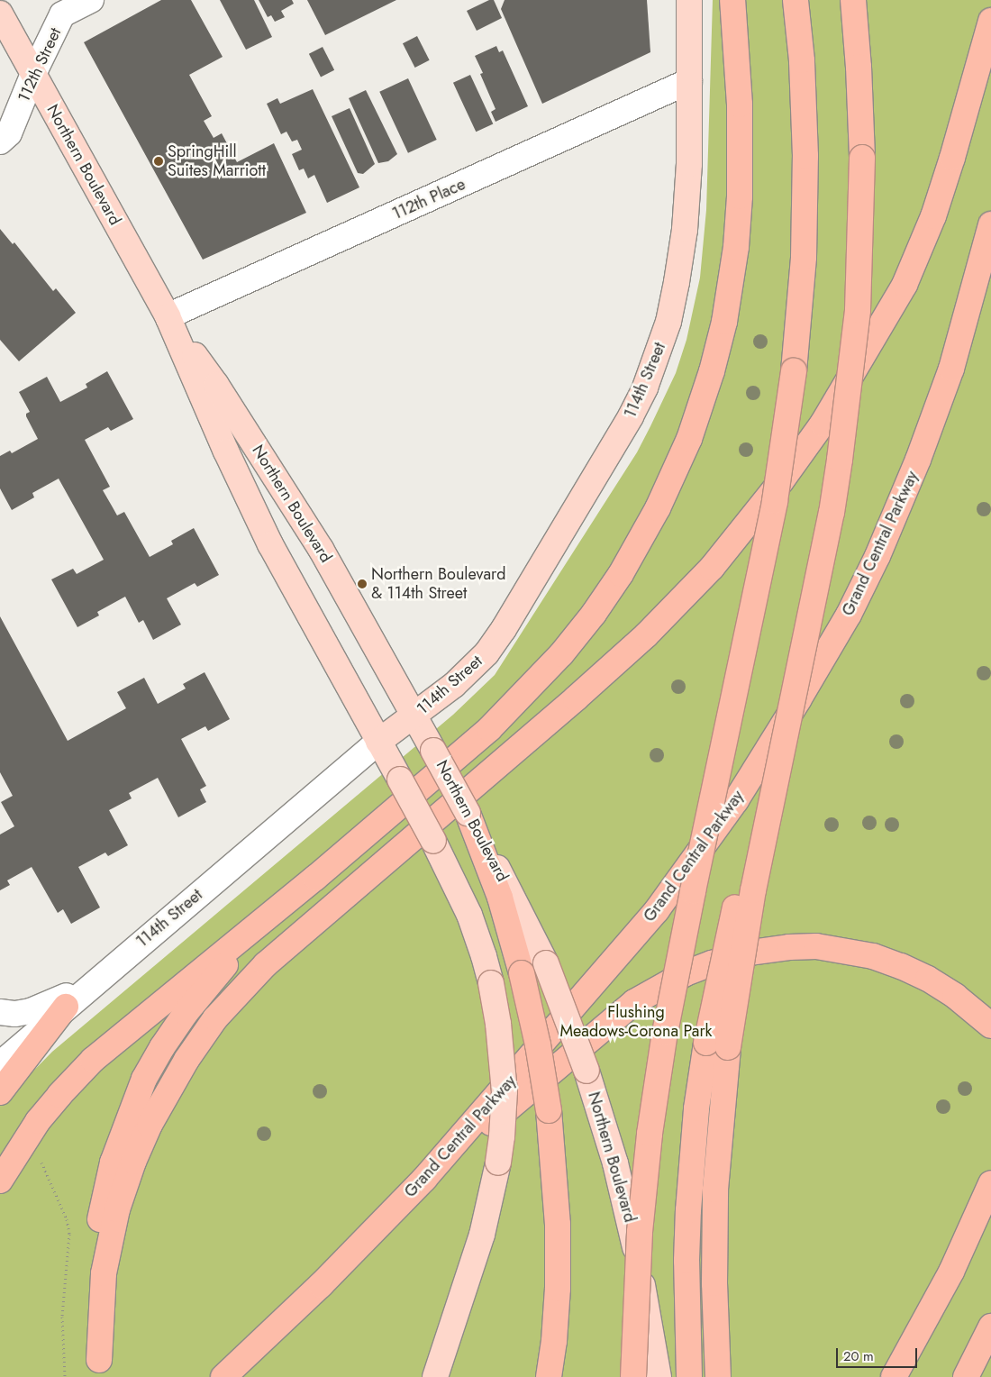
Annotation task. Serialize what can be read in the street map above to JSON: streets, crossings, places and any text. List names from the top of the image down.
{
  "streets": {
    "highway": ["Grand Central Parkway"],
    "main road": ["Northern Boulevard", "114th Street"],
    "street": ["112th Street", "112th Place"]
  },
  "crossings": [
    ["112th Street", "Northern Boulevard"],
    ["Northern Boulevard", "112th Place"],
    ["Northern Boulevard", "114th Street"],
    ["112th Place", "114th Street"]
  ],
  "parks": ["Flushing Meadows-Corona Park"],
  "places": ["SpringHill Suites Marriott", "Northern Boulevard & 114th Street"],
  "scale_bar": "20 m"
}
